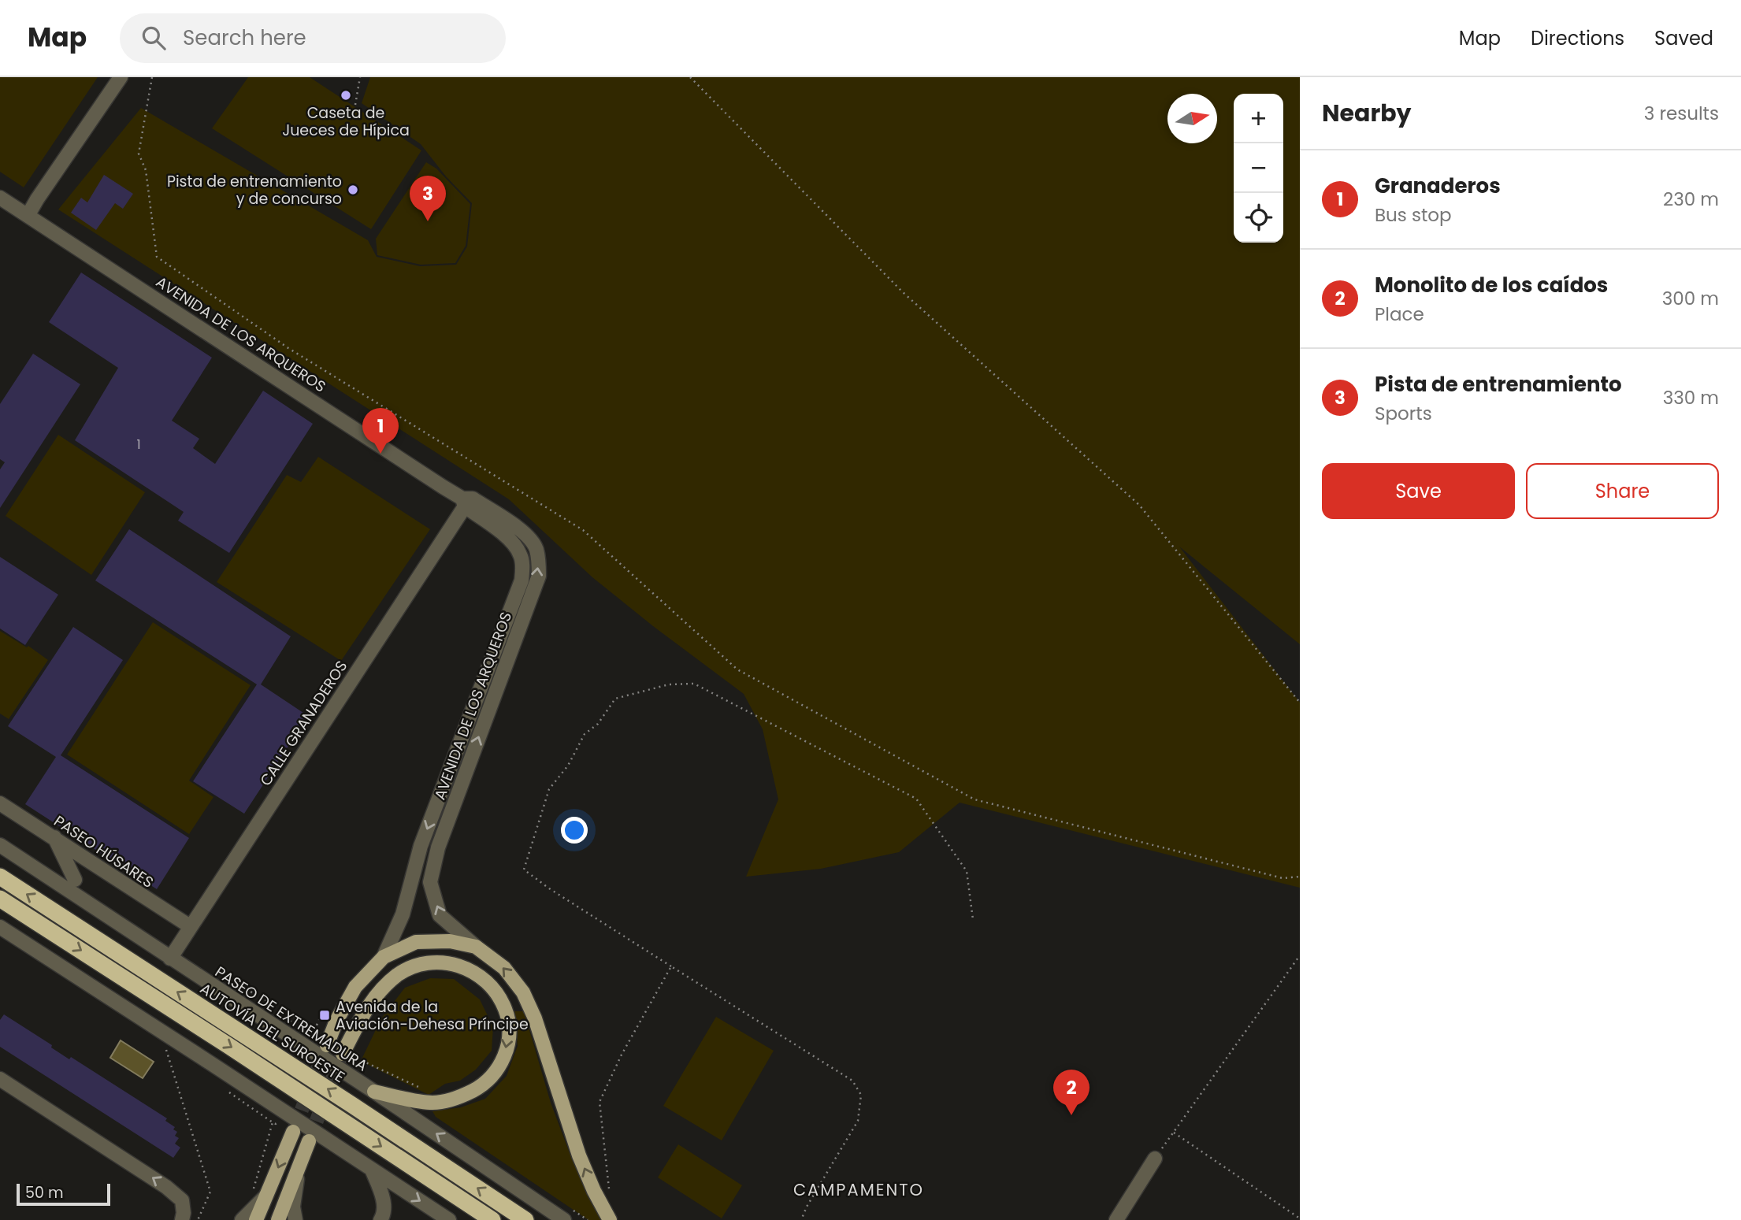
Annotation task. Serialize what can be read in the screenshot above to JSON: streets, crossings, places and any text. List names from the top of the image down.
{
  "streets": {
    "highway": ["AUTOVÍA DEL SUROESTE"],
    "street": [
      "AVENIDA DE LOS ARQUEROS",
      "CALLE GRANADEROS",
      "PASEO HÚSARES",
      "PASEO DE EXTREMADURA"
    ]
  },
  "crossings": [
    ["AVENIDA DE LOS ARQUEROS", "CALLE GRANADEROS"],
    ["CALLE GRANADEROS", "PASEO HÚSARES"],
    ["CALLE GRANADEROS", "PASEO DE EXTREMADURA"]
  ],
  "districts": ["CAMPAMENTO"],
  "places": {
    "other": ["Caseta de Jueces de Hípica", "Pista de entrenamiento y de concurso"],
    "transit": ["Avenida de la Aviación-Dehesa Príncipe"]
  },
  "house_numbers": ["1"],
  "scale_bar": "50 m",
  "north": "right",
  "page": {
    "header": "Map",
    "search": "Search here",
    "nav": ["Map", "Directions", "Saved"],
    "heading": ["Nearby", "3 results"],
    "map_buttons": ["+", "−"],
    "list": [
      {
        "mark": "1",
        "name": "Granaderos",
        "note": "Bus stop",
        "value": "230 m"
      },
      {
        "mark": "2",
        "name": "Monolito de los caídos",
        "note": "Place",
        "value": "300 m"
      },
      {
        "mark": "3",
        "name": "Pista de entrenamiento",
        "note": "Sports",
        "value": "330 m"
      }
    ],
    "pins": ["3", "1", "2"],
    "buttons": ["Save", "Share"],
    "scale": "50 m"
  }
}
